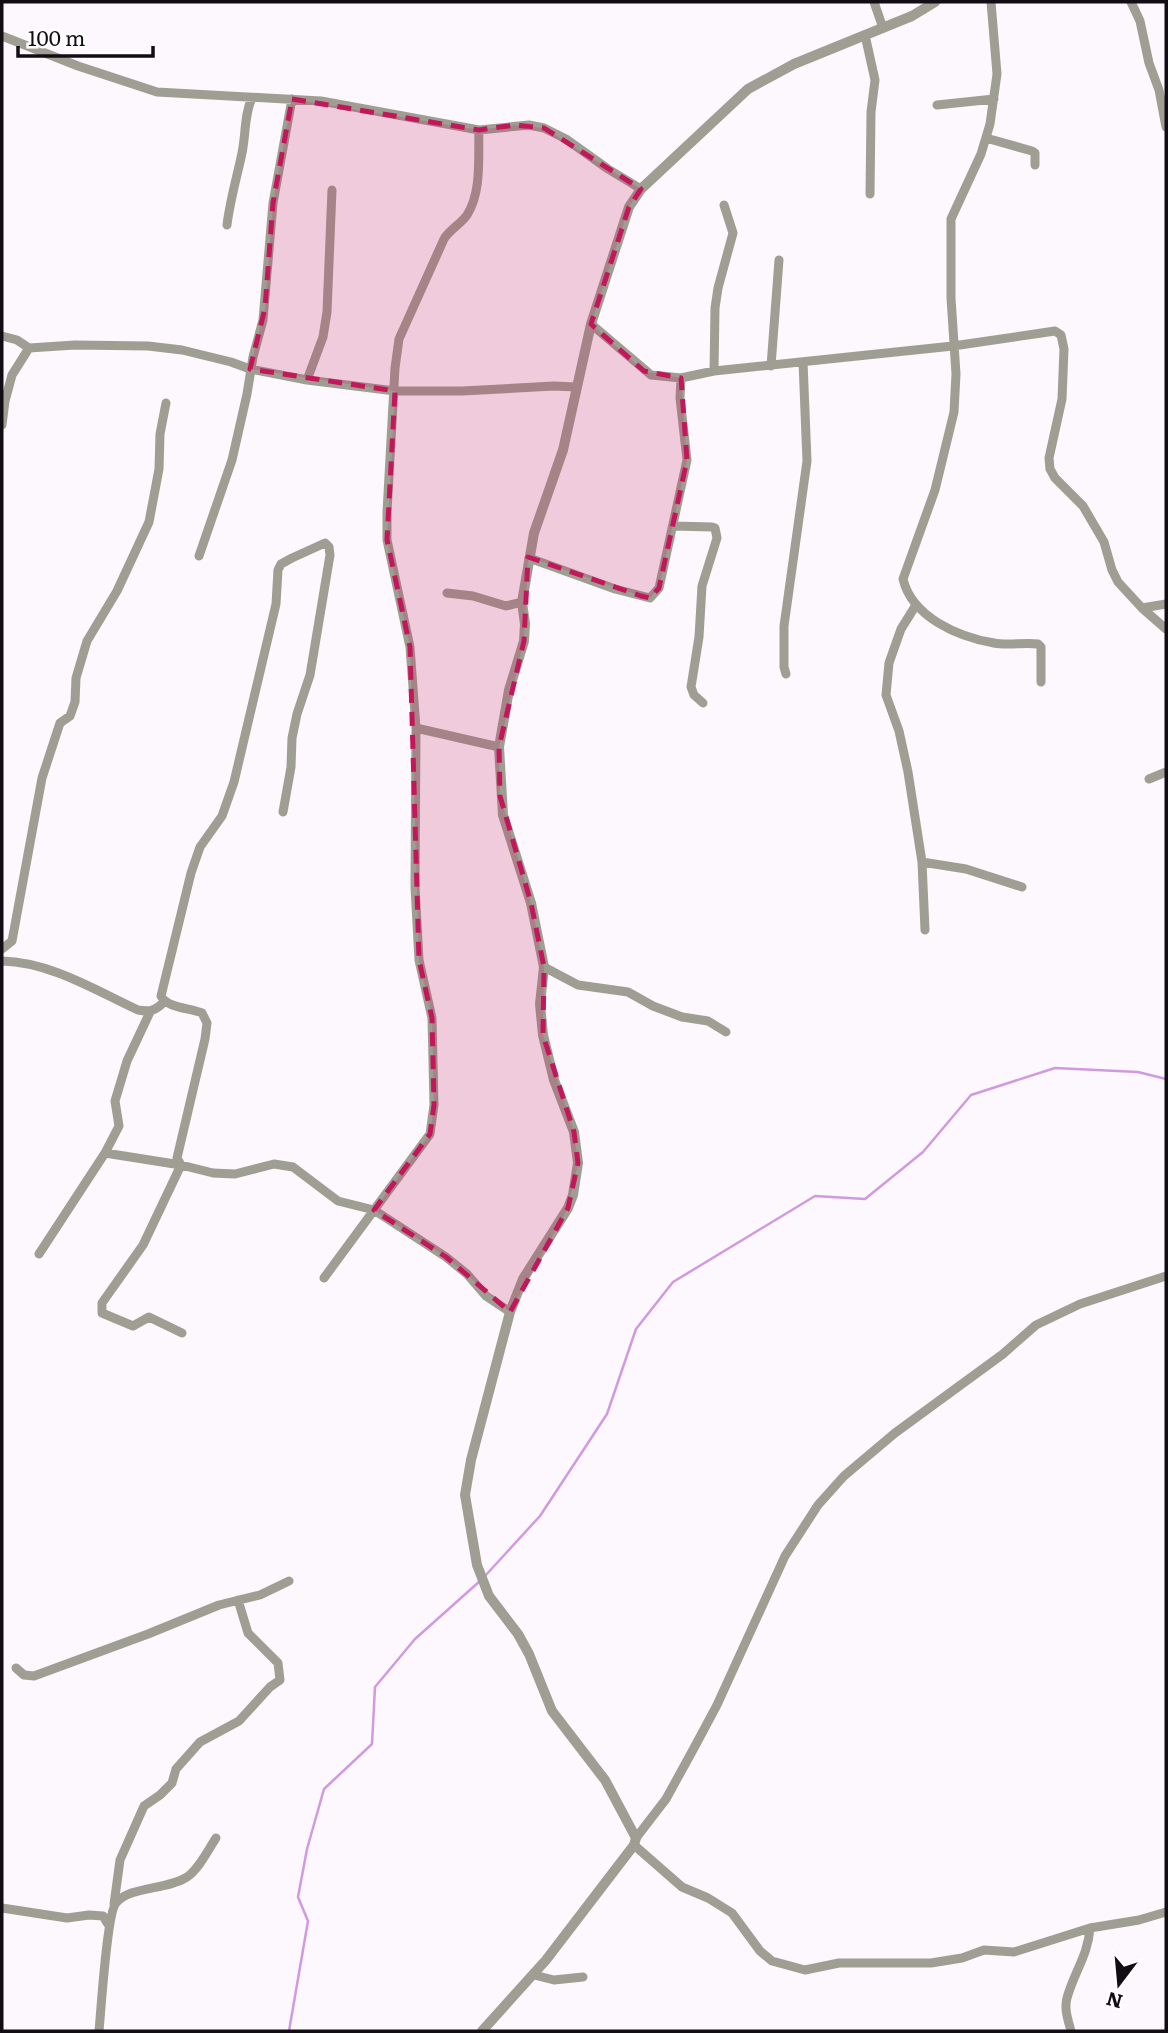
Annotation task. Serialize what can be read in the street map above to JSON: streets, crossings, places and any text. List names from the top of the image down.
{
  "scale_bar": "100 m",
  "north": "bottom"
}
